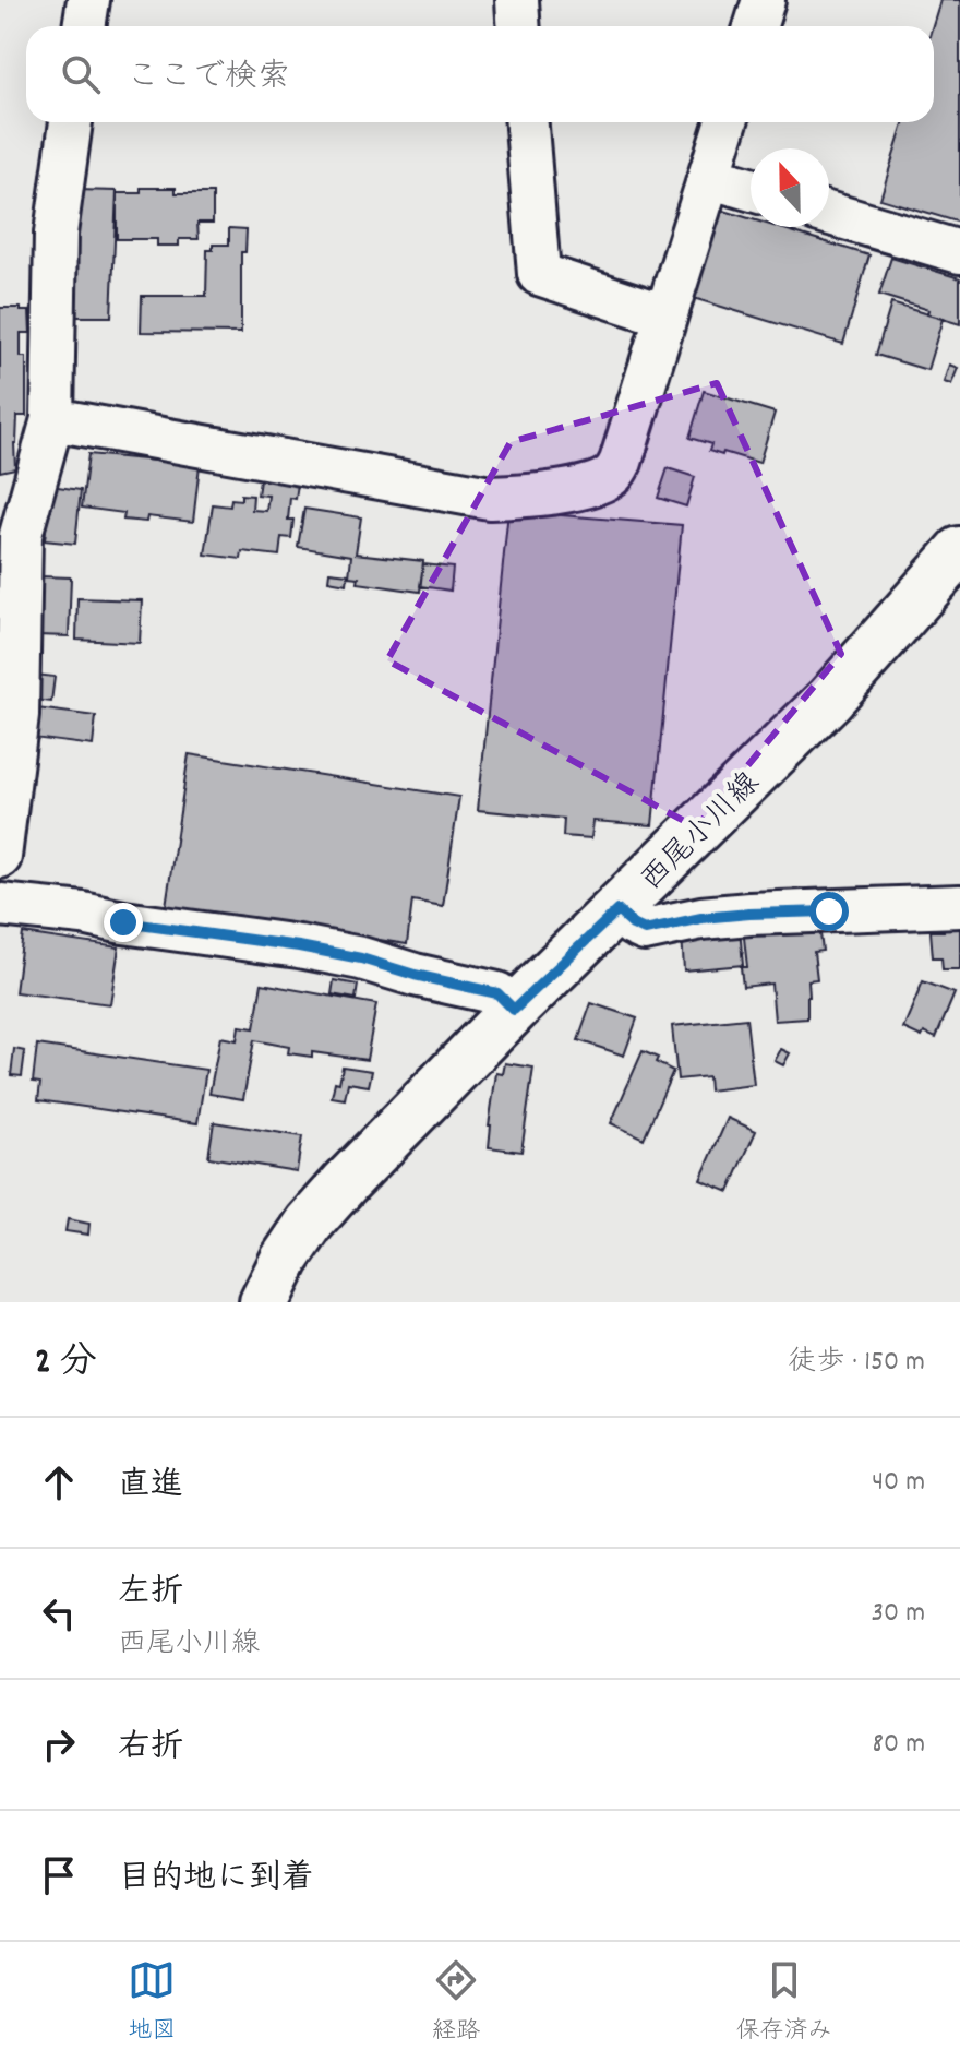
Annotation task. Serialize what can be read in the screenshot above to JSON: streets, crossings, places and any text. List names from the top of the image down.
{
  "streets": {
    "main road": ["西尾小川線"]
  },
  "north": "top",
  "page": {
    "search": "ここで検索",
    "heading": ["2 分", "徒歩 · 150 m"],
    "list": [
      ["直進", "40 m"],
      ["左折", "西尾小川線", "30 m"],
      ["右折", "80 m"],
      "目的地に到着"
    ],
    "nav": ["地図", "経路", "保存済み"]
  }
}
